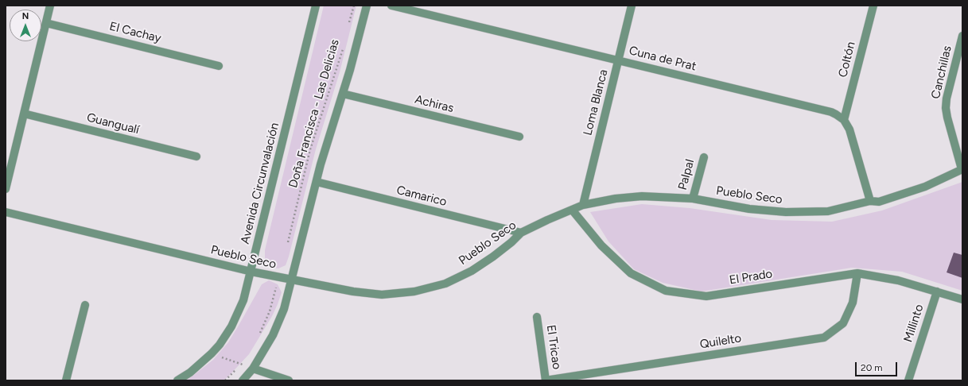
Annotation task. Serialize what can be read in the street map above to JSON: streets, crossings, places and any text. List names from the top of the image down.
{
  "streets": {
    "street": [
      "El Cachay",
      "Cuna de Prat",
      "Coltón",
      "Canchillas",
      "Loma Blanca",
      "Achiras",
      "Guangualí",
      "Palpal",
      "Avenida Circunvalación",
      "Pueblo Seco",
      "Camarico",
      "El Prado",
      "Millinto",
      "Quilelto",
      "El Tricao"
    ],
    "path": ["Doña Francisca - Las Delicias"]
  },
  "crossings": [
    ["Cuna de Prat", "Coltón"],
    ["Cuna de Prat", "Loma Blanca"],
    ["Canchillas", "Pueblo Seco"],
    ["Loma Blanca", "Pueblo Seco"],
    ["Palpal", "Pueblo Seco"],
    ["Avenida Circunvalación", "Pueblo Seco"],
    ["Pueblo Seco", "Camarico"],
    ["Pueblo Seco", "El Prado"],
    ["El Prado", "Millinto"],
    ["El Prado", "Quilelto"],
    ["Quilelto", "El Tricao"]
  ],
  "scale_bar": "20 m",
  "north": "top"
}
